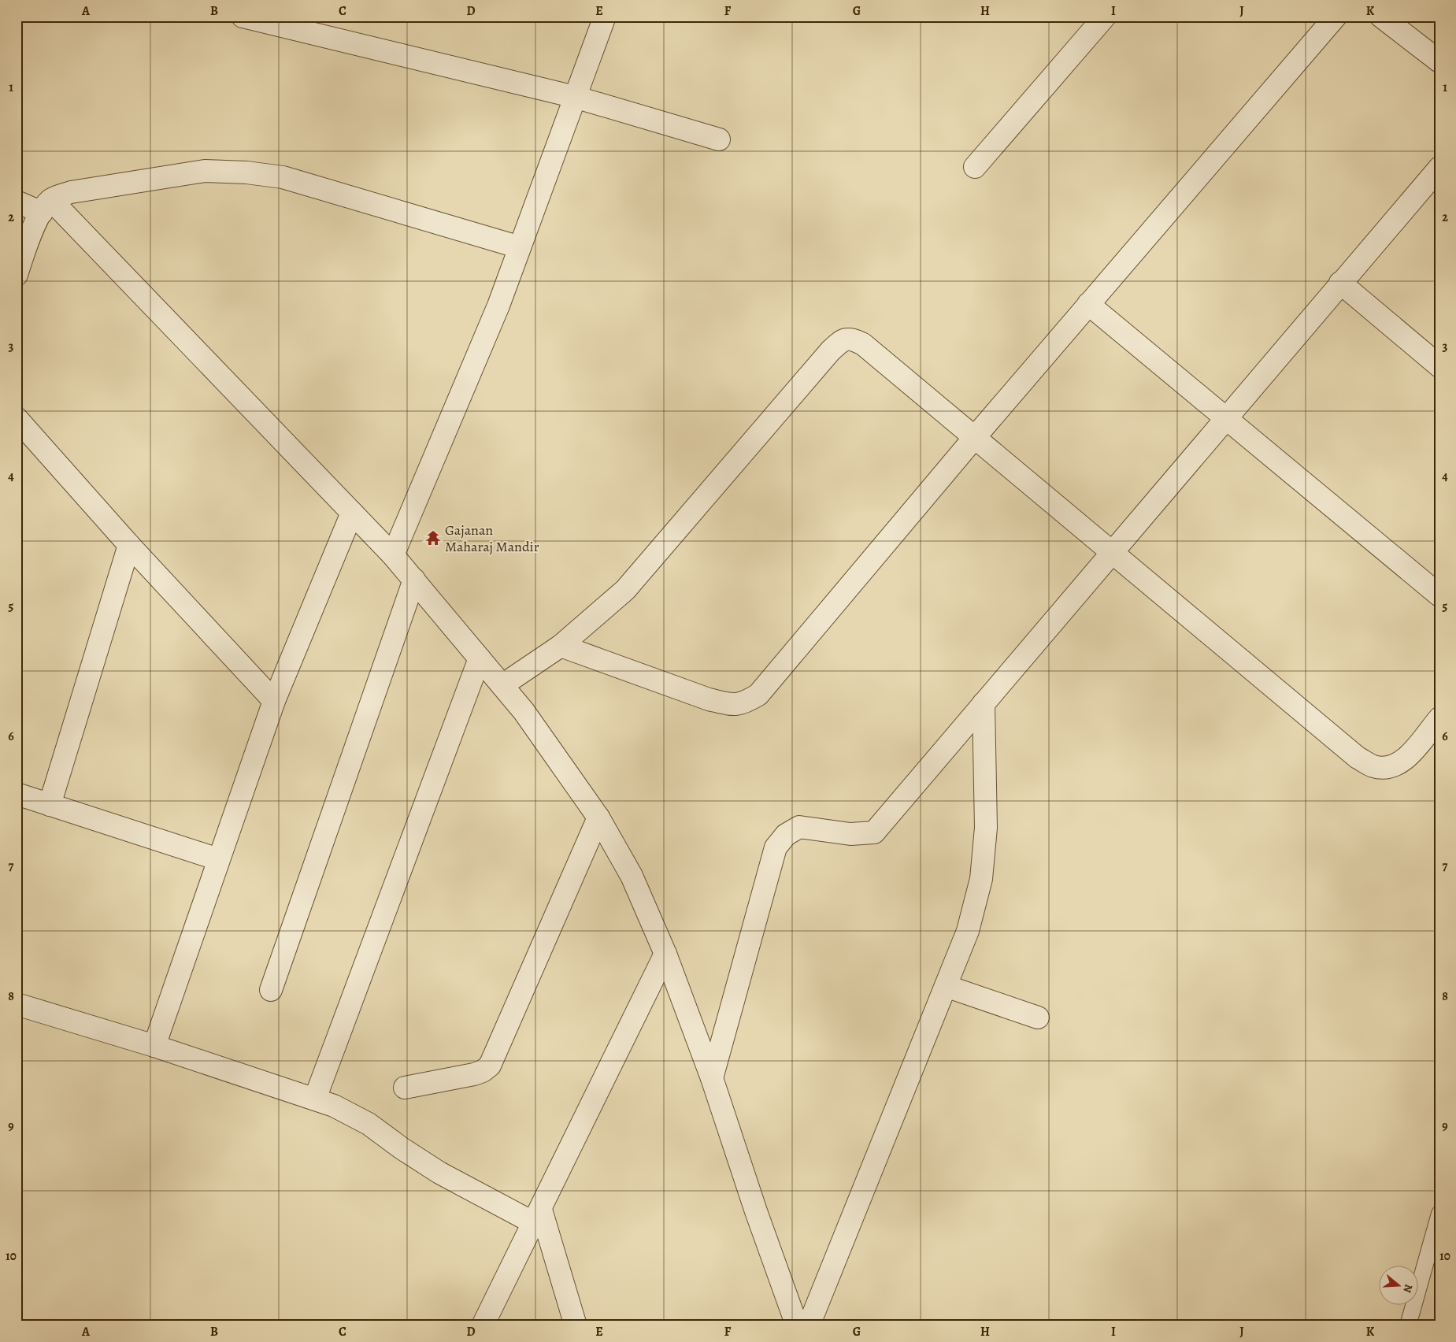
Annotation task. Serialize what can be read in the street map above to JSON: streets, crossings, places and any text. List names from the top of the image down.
{
  "places": {
    "temple": ["Gajanan Maharaj Mandir"]
  },
  "north": "right",
  "grid": {
    "columns": [
      "A",
      "B",
      "C",
      "D",
      "E",
      "F",
      "G",
      "H",
      "I",
      "J",
      "K"
    ],
    "rows": [
      "1",
      "2",
      "3",
      "4",
      "5",
      "6",
      "7",
      "8",
      "9",
      "10"
    ]
  }
}
